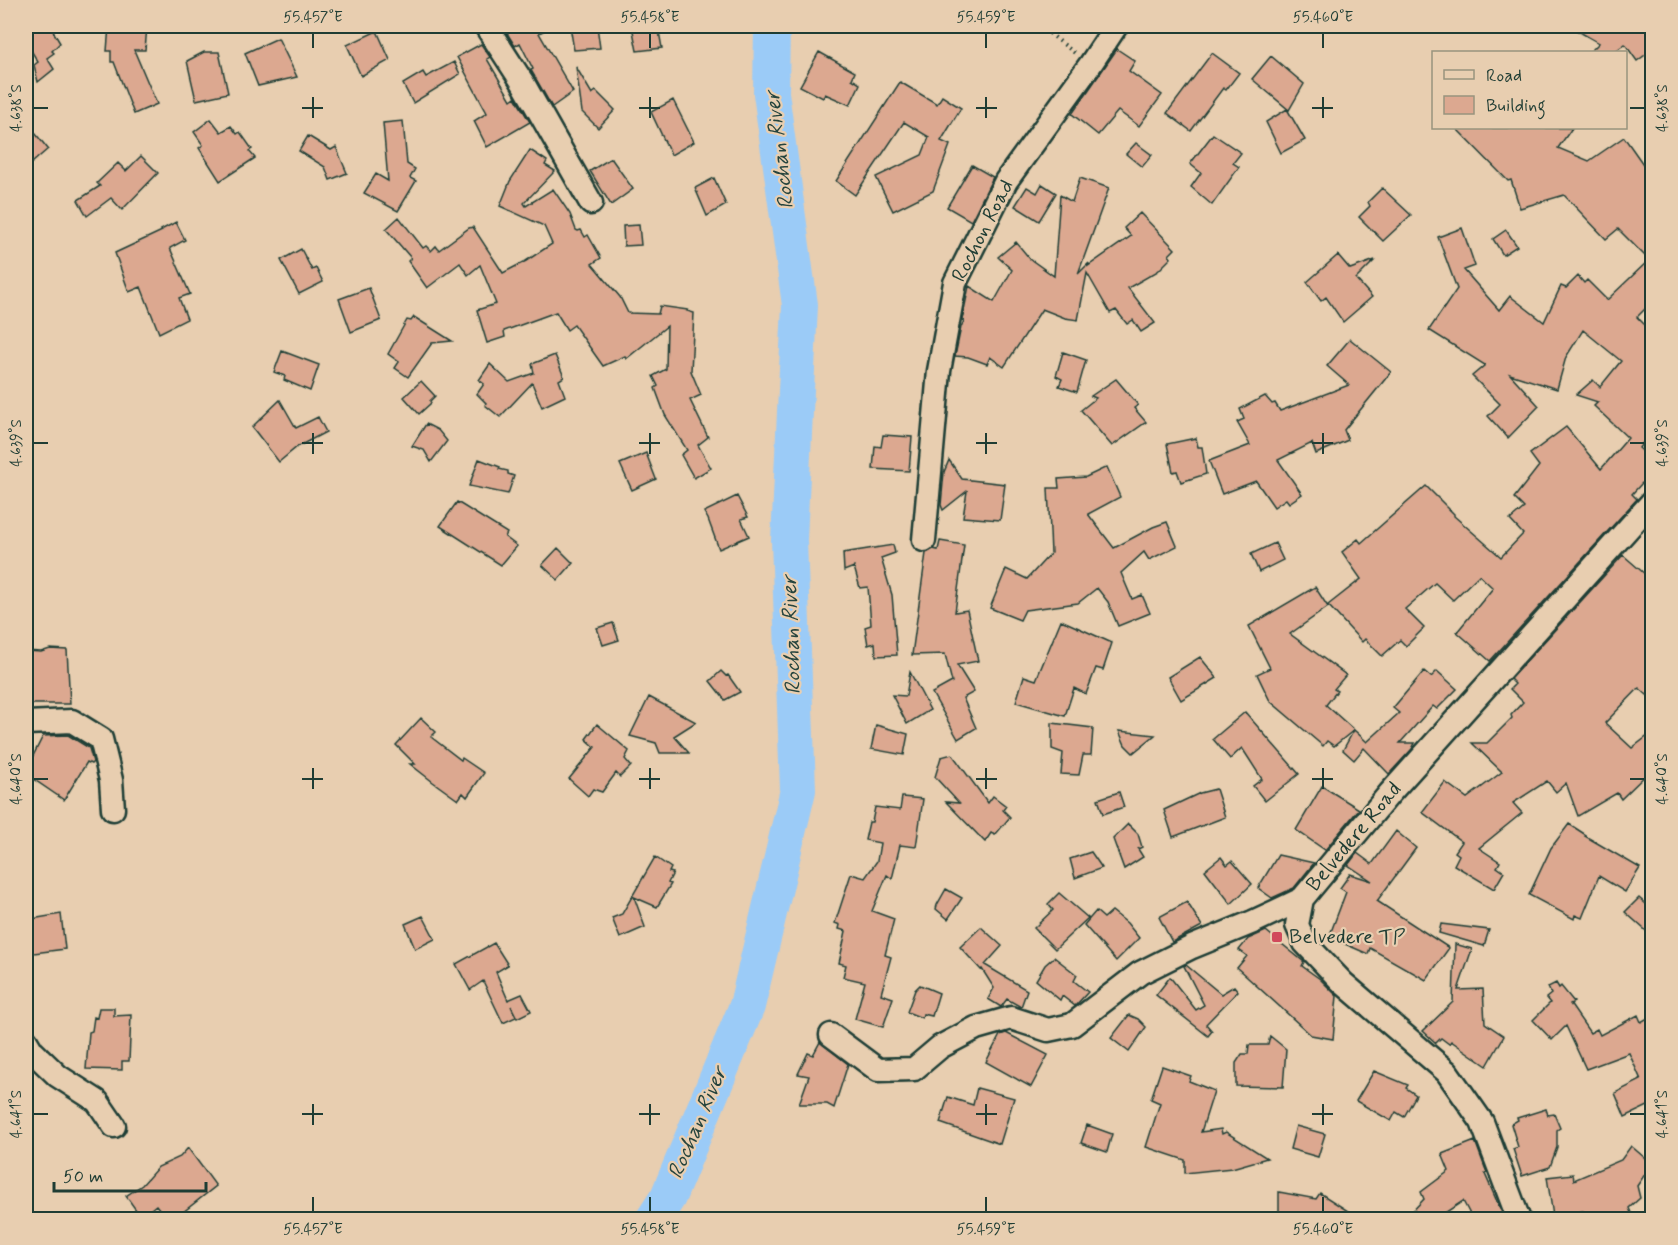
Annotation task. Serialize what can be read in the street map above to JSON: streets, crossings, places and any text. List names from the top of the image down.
{
  "streets": {
    "street": ["Rochon Road", "Belvedere Road"]
  },
  "water": ["Rochan River"],
  "places": {
    "transit": ["Belvedere TP"]
  },
  "legend": ["Road", "Building"],
  "scale_bar": "50 m",
  "coordinates": [
    "55.457°E",
    "55.458°E",
    "55.459°E",
    "55.460°E",
    "4.638°S",
    "4.639°S",
    "4.640°S",
    "4.641°S"
  ]
}
